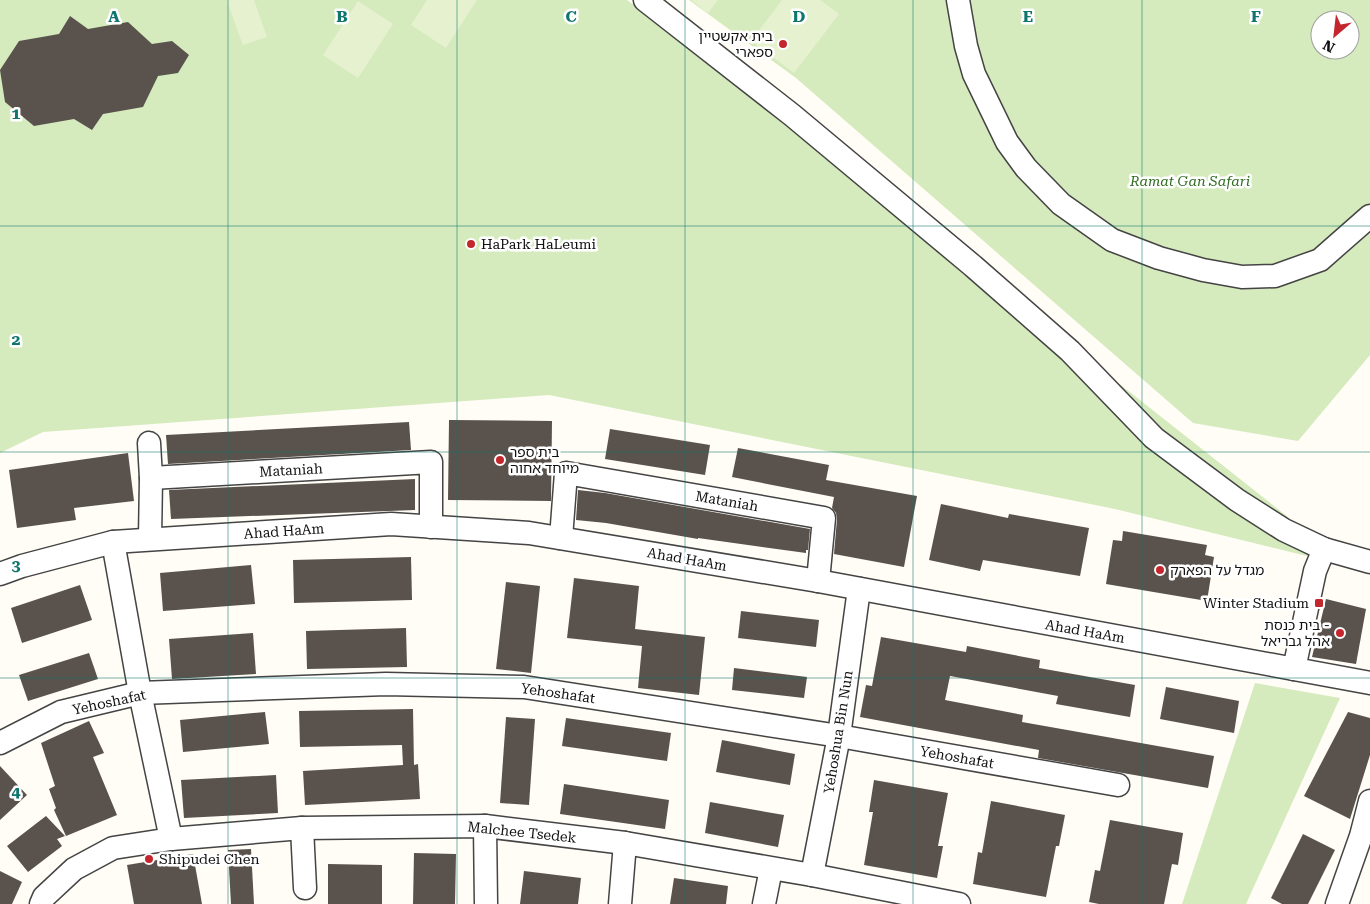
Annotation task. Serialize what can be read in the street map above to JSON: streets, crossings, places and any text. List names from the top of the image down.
{
  "streets": {
    "street": [
      "Mataniah",
      "Ahad HaAm",
      "Yehoshafat",
      "Yehoshua Bin Nun",
      "Malchee Tsedek"
    ]
  },
  "crossings": [
    ["Mataniah", "Ahad HaAm"],
    ["Ahad HaAm", "Yehoshua Bin Nun"],
    ["Yehoshafat", "Yehoshua Bin Nun"],
    ["Yehoshua Bin Nun", "Malchee Tsedek"]
  ],
  "parks": ["Ramat Gan Safari"],
  "places": {
    "other": [
      "בית אקשטיין ספארי",
      "HaPark HaLeumi",
      "בית ספר מיוחד אחוה",
      "מגדל על הפארק",
      "בית כנסת - אהל גבריאל",
      "Shipudei Chen"
    ],
    "transit": ["Winter Stadium"]
  },
  "north": "bottom left",
  "grid": {
    "columns": [
      "A",
      "B",
      "C",
      "D",
      "E",
      "F"
    ],
    "rows": [
      "1",
      "2",
      "3",
      "4"
    ]
  }
}
